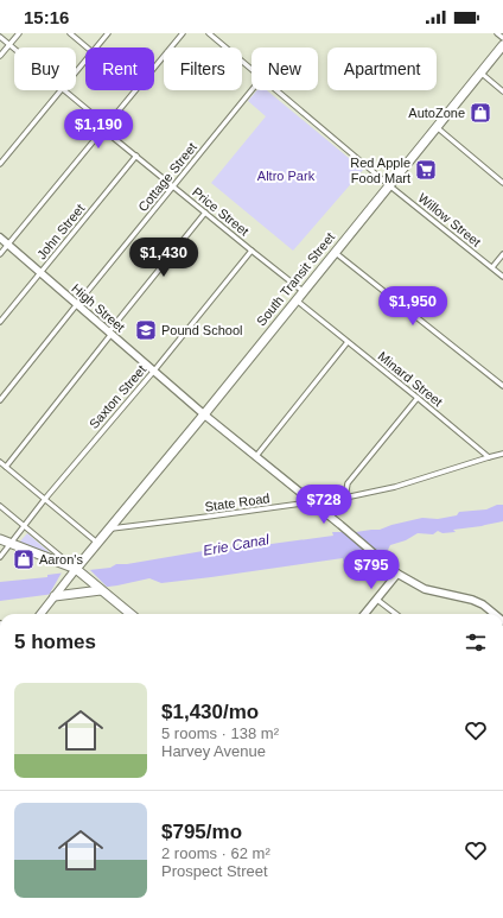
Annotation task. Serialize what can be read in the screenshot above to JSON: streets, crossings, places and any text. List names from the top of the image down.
{
  "streets": {
    "highway": ["South Transit Street"],
    "street": [
      "Cottage Street",
      "Price Street",
      "Willow Street",
      "John Street",
      "High Street",
      "Minard Street",
      "Saxton Street",
      "State Road"
    ]
  },
  "crossings": [
    ["Cottage Street", "Price Street"],
    ["Cottage Street", "High Street"],
    ["Price Street", "John Street"],
    ["Price Street", "South Transit Street"],
    ["Price Street", "Saxton Street"],
    ["Willow Street", "South Transit Street"],
    ["John Street", "High Street"],
    ["South Transit Street", "High Street"],
    ["South Transit Street", "Minard Street"],
    ["South Transit Street", "State Road"],
    ["High Street", "Saxton Street"],
    ["High Street", "State Road"],
    ["Minard Street", "State Road"]
  ],
  "water": ["Erie Canal"],
  "parks": ["Altro Park"],
  "places": {
    "shop": ["AutoZone", "Aaron's"],
    "supermarket": ["Red Apple Food Mart"],
    "school or university": ["Pound School"]
  },
  "page": {
    "status": "15:16",
    "chip": [
      "Buy",
      "Rent",
      "Filters",
      "New",
      "Apartment"
    ],
    "price": [
      "$1,190",
      "$1,430",
      "$1,950",
      "$728",
      "$795"
    ],
    "heading": "5 homes",
    "list": [
      {
        "name": "$1,430/mo",
        "note": "5 rooms · 138 m² · Harvey Avenue"
      },
      {
        "name": "$795/mo",
        "note": "2 rooms · 62 m² · Prospect Street"
      }
    ]
  }
}
